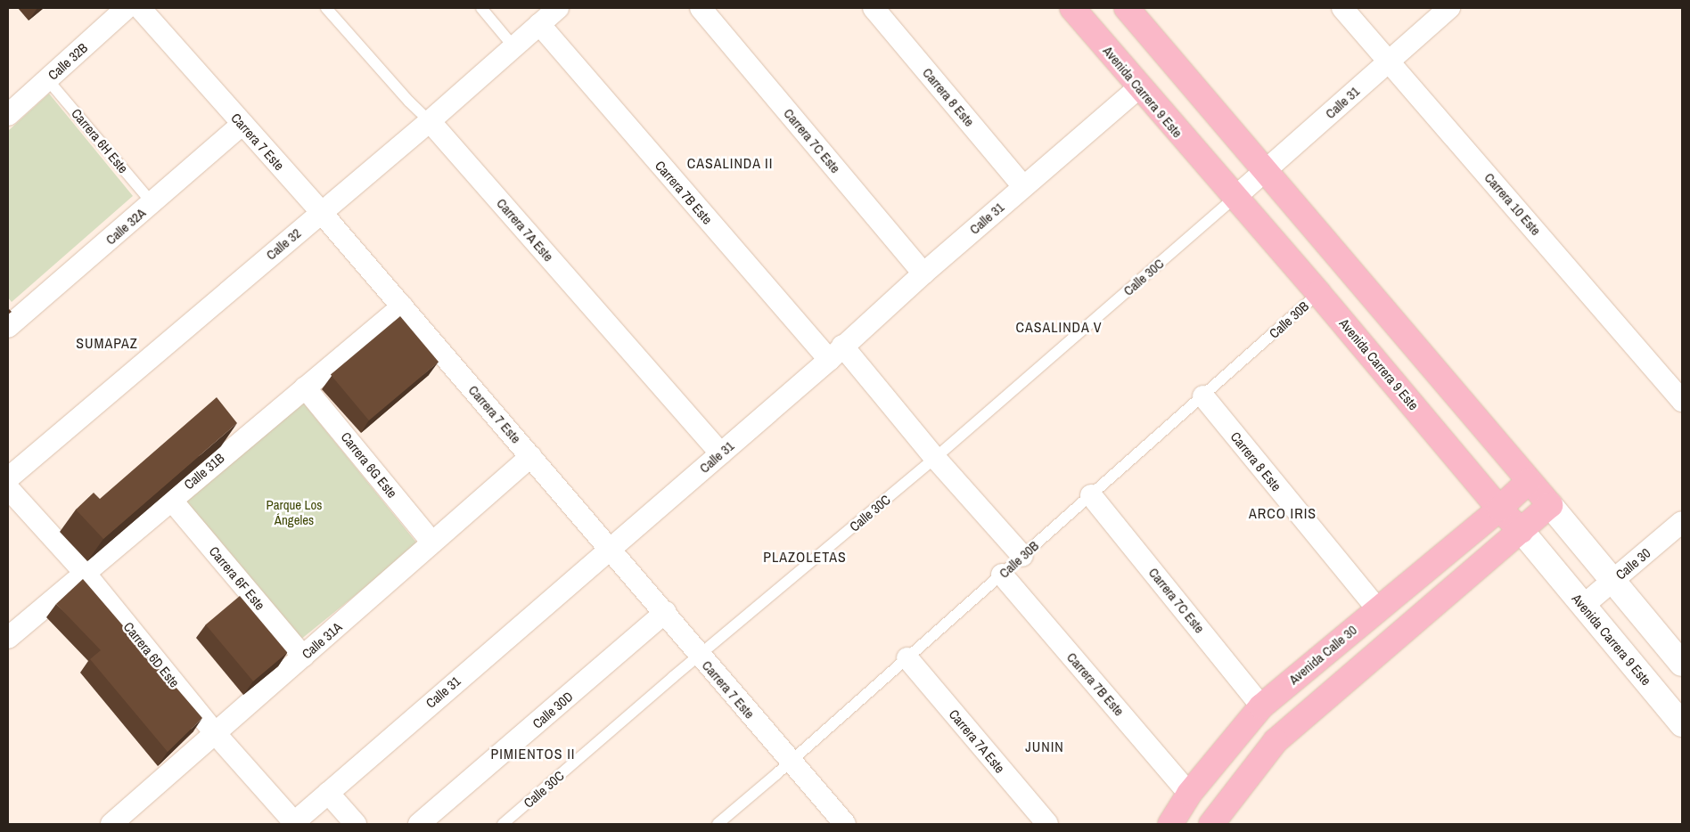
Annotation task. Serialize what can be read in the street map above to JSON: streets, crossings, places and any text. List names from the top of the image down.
{
  "streets": {
    "main road": ["Avenida Carrera 9 Este", "Avenida Calle 30"],
    "street": [
      "Calle 32B",
      "Carrera 8 Este",
      "Calle 31",
      "Carrera 7C Este",
      "Carrera 7 Este",
      "Carrera 7B Este",
      "Carrera 10 Este",
      "Calle 32A",
      "Carrera 7A Este",
      "Calle 32",
      "Carrera 6G Este",
      "Calle 31B",
      "Calle 30",
      "Carrera 6F Este",
      "Calle 31A",
      "Carrera 6D Este",
      "Calle 30D"
    ],
    "lane": ["Carrera 6H Este", "Calle 30C", "Calle 30B"]
  },
  "crossings": [
    ["Calle 32B", "Carrera 6H Este"],
    ["Avenida Carrera 9 Este", "Calle 31"],
    ["Avenida Carrera 9 Este", "Calle 30C"],
    ["Avenida Carrera 9 Este", "Calle 30B"],
    ["Avenida Carrera 9 Este", "Calle 30"],
    ["Avenida Carrera 9 Este", "Avenida Calle 30"],
    ["Carrera 8 Este", "Calle 31"],
    ["Carrera 8 Este", "Calle 30B"],
    ["Carrera 8 Este", "Avenida Calle 30"],
    ["Calle 31", "Carrera 7C Este"],
    ["Calle 31", "Carrera 7 Este"],
    ["Calle 31", "Carrera 7B Este"],
    ["Calle 31", "Carrera 10 Este"],
    ["Calle 31", "Carrera 7A Este"],
    ["Calle 31", "Calle 30C"],
    ["Calle 31", "Carrera 6D Este"],
    ["Carrera 6H Este", "Calle 32A"],
    ["Carrera 7C Este", "Calle 30B"],
    ["Carrera 7C Este", "Avenida Calle 30"],
    ["Carrera 7 Este", "Calle 32A"],
    ["Carrera 7 Este", "Calle 32"],
    ["Carrera 7 Este", "Calle 30C"],
    ["Carrera 7 Este", "Calle 30B"],
    ["Carrera 7 Este", "Calle 31B"],
    ["Carrera 7 Este", "Calle 31A"],
    ["Carrera 7 Este", "Calle 30D"],
    ["Carrera 7B Este", "Calle 32"],
    ["Carrera 7B Este", "Calle 30C"],
    ["Carrera 7B Este", "Calle 30B"],
    ["Carrera 7B Este", "Avenida Calle 30"],
    ["Carrera 7A Este", "Calle 32"],
    ["Carrera 7A Este", "Calle 30B"],
    ["Carrera 6G Este", "Calle 31B"],
    ["Carrera 6G Este", "Calle 31A"],
    ["Calle 31B", "Carrera 6F Este"],
    ["Calle 31B", "Carrera 6D Este"],
    ["Carrera 6F Este", "Calle 31A"],
    ["Calle 31A", "Carrera 6D Este"]
  ],
  "districts": [
    "CASALINDA II",
    "CASALINDA V",
    "SUMAPAZ",
    "ARCO IRIS",
    "PLAZOLETAS",
    "JUNIN",
    "PIMIENTOS II"
  ],
  "parks": ["Parque Los Ángeles"]
}
